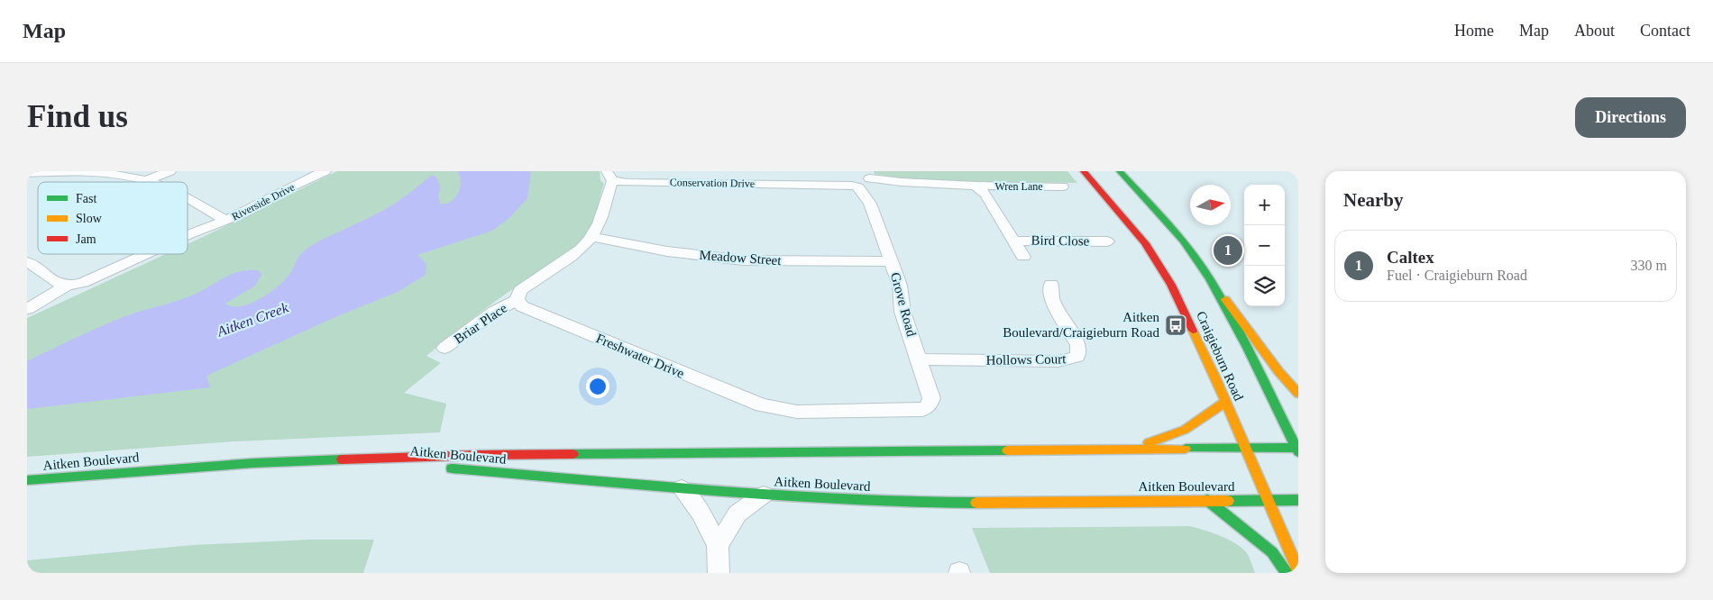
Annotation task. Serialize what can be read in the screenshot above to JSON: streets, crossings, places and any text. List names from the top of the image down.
{
  "streets": {
    "main road": ["Craigieburn Road", "Aitken Boulevard"],
    "street": [
      "Conservation Drive",
      "Wren Lane",
      "Riverside Drive",
      "Bird Close",
      "Meadow Street",
      "Grove Road",
      "Briar Place",
      "Freshwater Drive",
      "Hollows Court"
    ]
  },
  "crossings": [
    ["Conservation Drive", "Wren Lane"],
    ["Conservation Drive", "Grove Road"],
    ["Meadow Street", "Grove Road"],
    ["Grove Road", "Freshwater Drive"],
    ["Grove Road", "Hollows Court"],
    ["Briar Place", "Freshwater Drive"],
    ["Craigieburn Road", "Aitken Boulevard"]
  ],
  "water": ["Aitken Creek"],
  "places": {
    "bus stop": ["Aitken Boulevard/Craigieburn Road"]
  },
  "legend": ["Fast", "Slow", "Jam"],
  "north": "right",
  "page": {
    "header": "Map",
    "nav": [
      "Home",
      "Map",
      "About",
      "Contact"
    ],
    "buttons": "Directions",
    "title": "Find us",
    "heading": "Nearby",
    "map_buttons": ["+", "−"],
    "list": [
      {
        "mark": "1",
        "name": "Caltex",
        "note": "Fuel · Craigieburn Road",
        "value": "330 m"
      }
    ],
    "pins": "1"
  }
}
